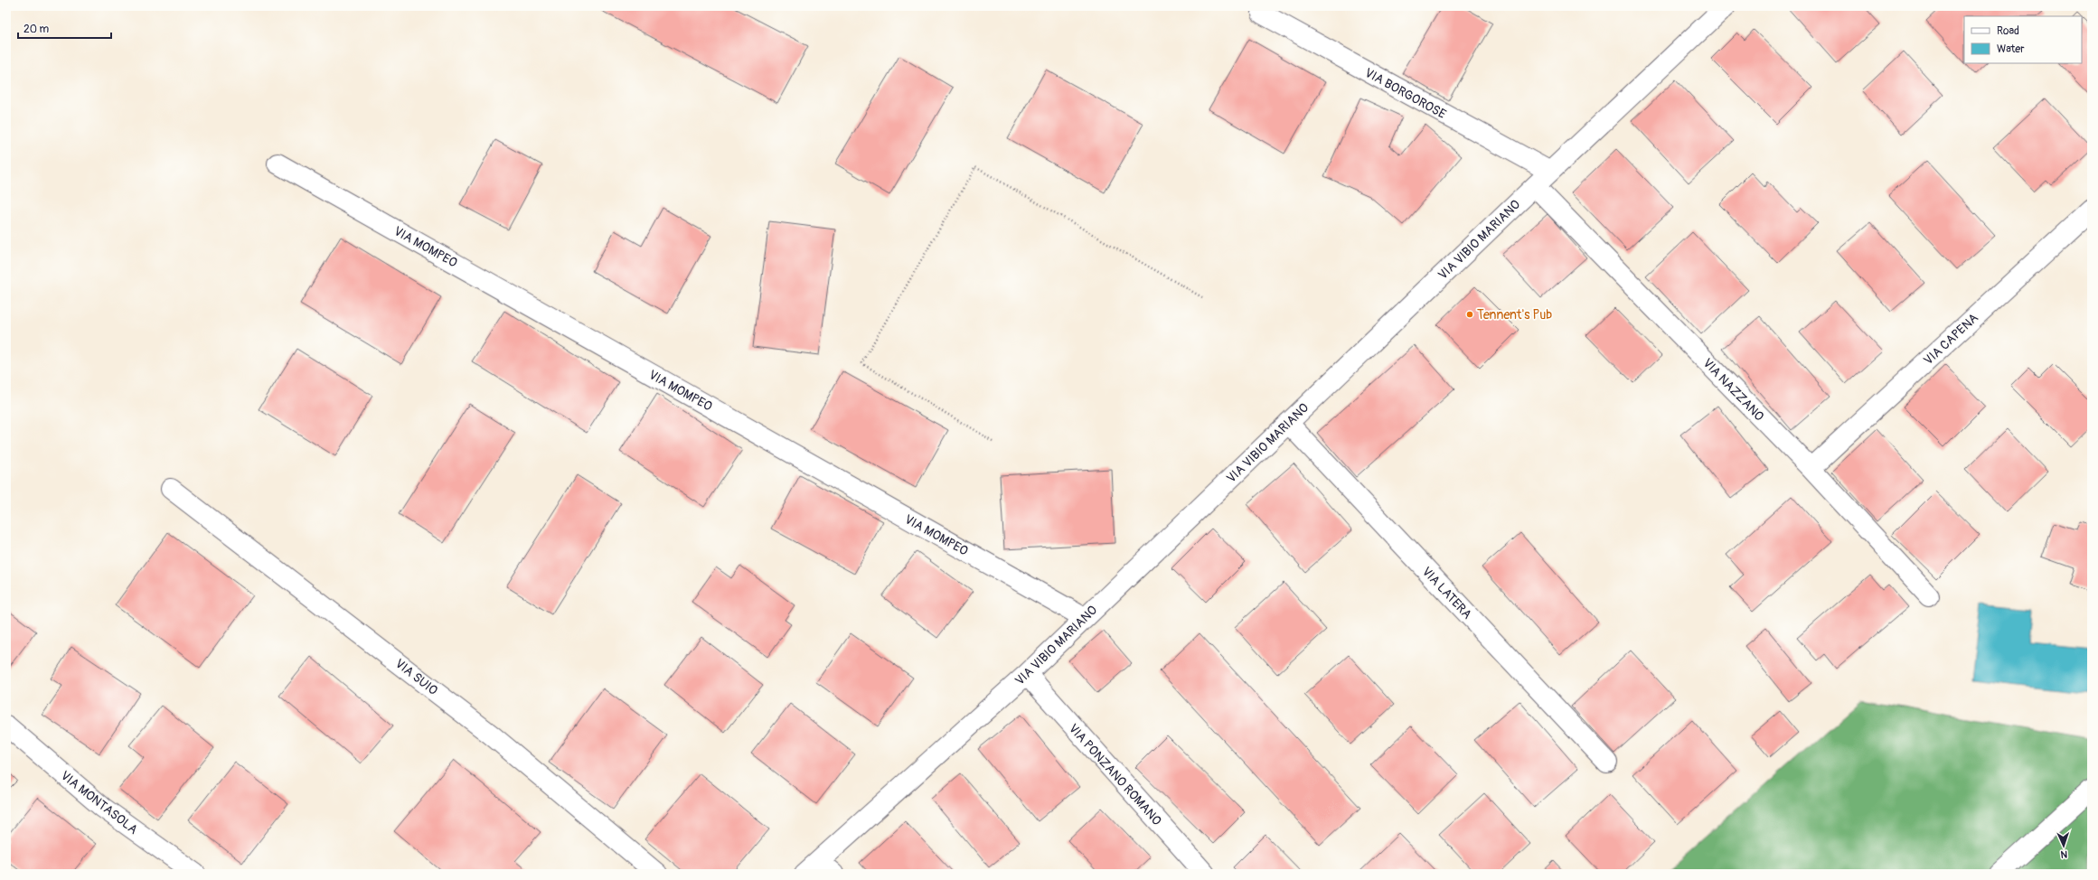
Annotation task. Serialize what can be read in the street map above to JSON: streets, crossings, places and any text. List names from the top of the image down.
{
  "streets": {
    "street": [
      "VIA BORGOROSE",
      "VIA VIBIO MARIANO",
      "VIA MOMPEO",
      "VIA CAPENA",
      "VIA NAZZANO",
      "VIA LATERA",
      "VIA SUIO",
      "VIA PONZANO ROMANO",
      "VIA MONTASOLA"
    ]
  },
  "crossings": [
    ["VIA BORGOROSE", "VIA VIBIO MARIANO"],
    ["VIA VIBIO MARIANO", "VIA MOMPEO"],
    ["VIA VIBIO MARIANO", "VIA NAZZANO"],
    ["VIA VIBIO MARIANO", "VIA LATERA"],
    ["VIA VIBIO MARIANO", "VIA PONZANO ROMANO"],
    ["VIA CAPENA", "VIA NAZZANO"]
  ],
  "places": ["Tennent's Pub"],
  "legend": ["Road", "Water"],
  "scale_bar": "20 m",
  "north": "bottom"
}
